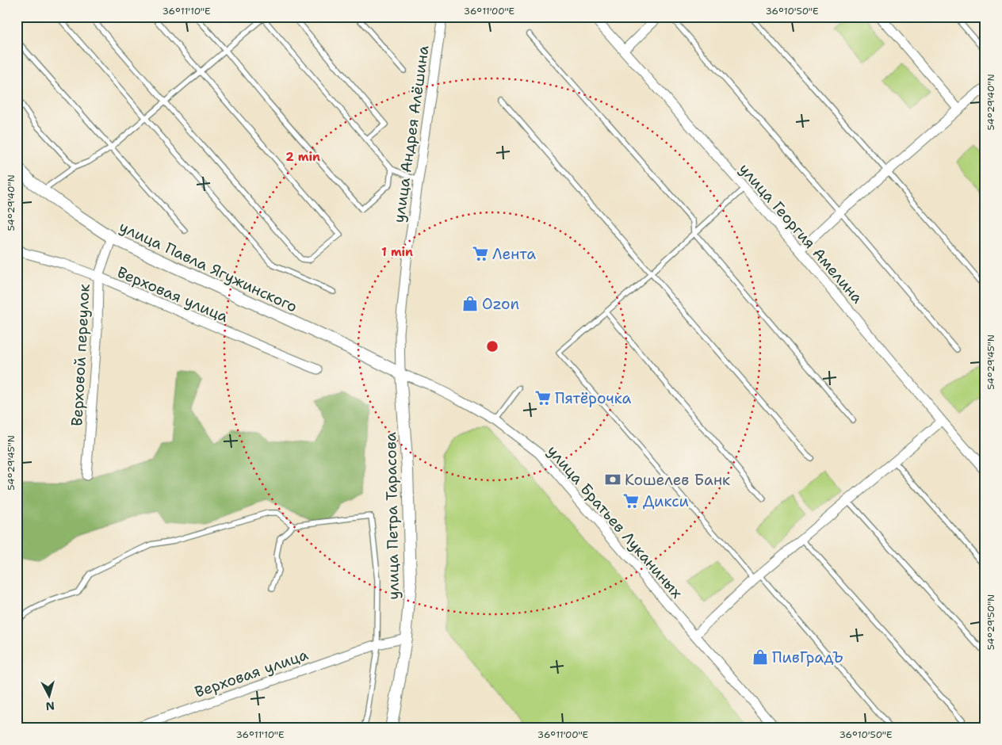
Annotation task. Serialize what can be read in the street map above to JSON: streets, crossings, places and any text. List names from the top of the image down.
{
  "streets": {
    "street": [
      "улица Андрея Алёшина",
      "улица Георгия Амелина",
      "улица Павла Ягужинского",
      "Верховая улица",
      "Верховой переулок",
      "улица Петра Тарасова",
      "улица Братьев Луканиных"
    ]
  },
  "crossings": [
    ["улица Андрея Алёшина", "улица Павла Ягужинского"],
    ["улица Андрея Алёшина", "улица Петра Тарасова"],
    ["улица Андрея Алёшина", "улица Братьев Луканиных"],
    ["улица Павла Ягужинского", "Верховой переулок"],
    ["улица Павла Ягужинского", "улица Петра Тарасова"],
    ["улица Павла Ягужинского", "улица Братьев Луканиных"],
    ["Верховая улица", "Верховой переулок"],
    ["Верховая улица", "улица Петра Тарасова"],
    ["улица Петра Тарасова", "улица Братьев Луканиных"]
  ],
  "places": {
    "supermarket": ["Лента", "Пятёрочка", "Дикси"],
    "shop": ["Ozon", "ПивГрадЪ"],
    "bank": ["Кошелев Банк"]
  },
  "north": "bottom",
  "coordinates": [
    "36°11'10\"E",
    "36°11'00\"E",
    "36°10'50\"E",
    "54°29'40\"N",
    "54°29'45\"N",
    "54°29'50\"N"
  ],
  "rings": ["2 min", "1 min"]
}
